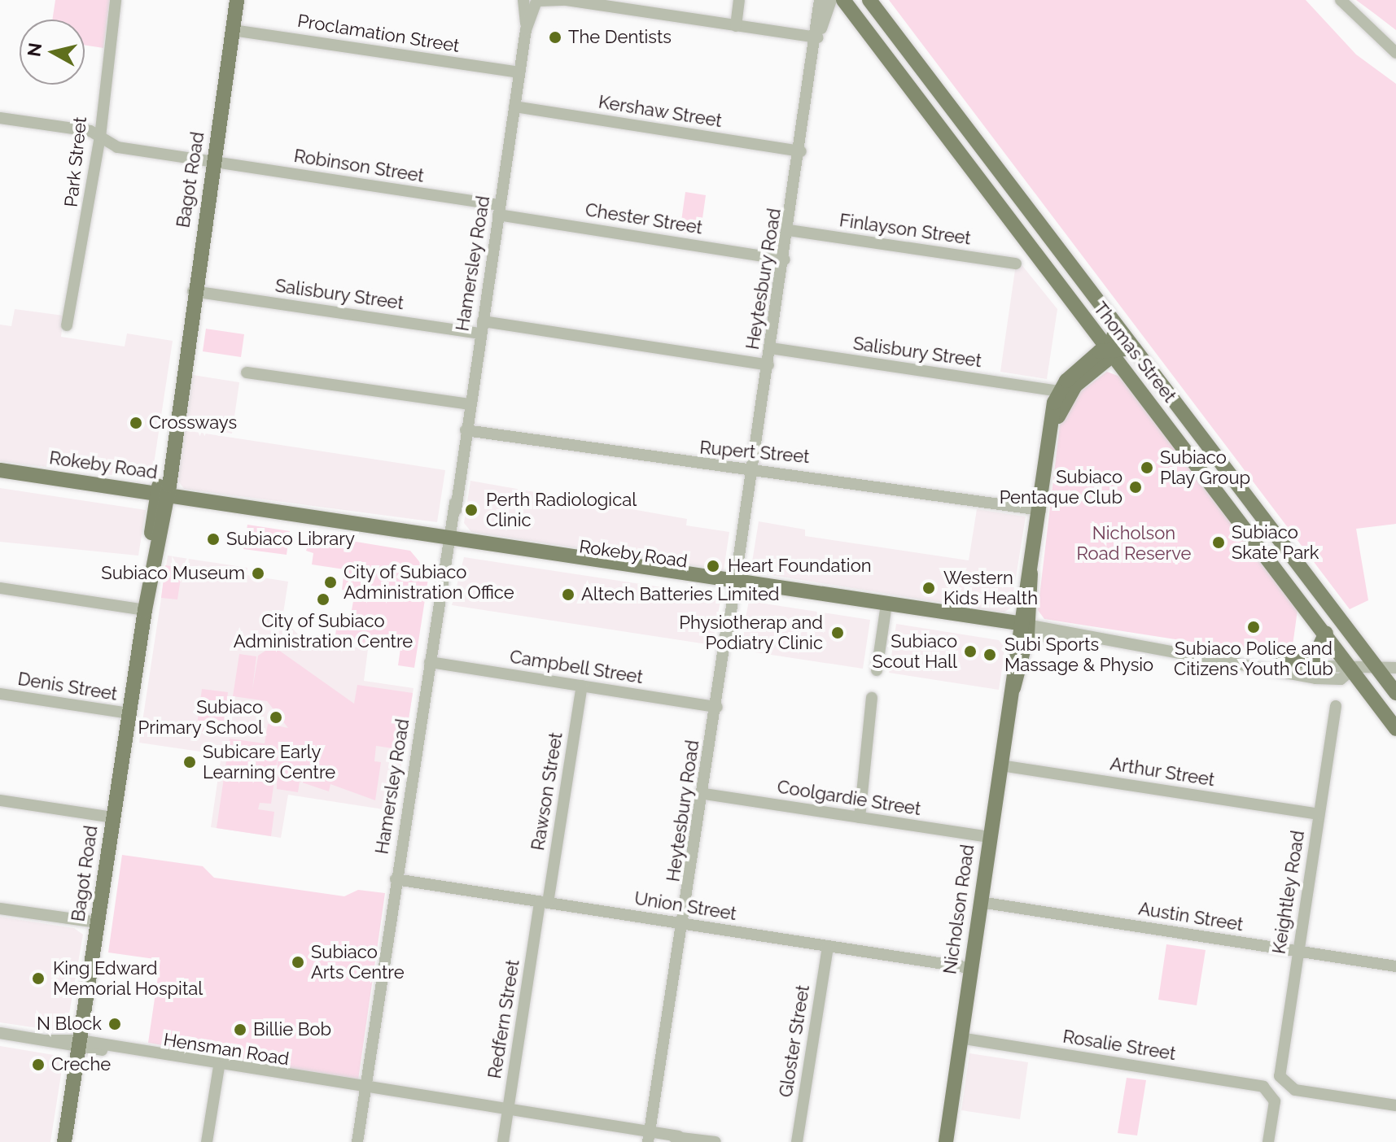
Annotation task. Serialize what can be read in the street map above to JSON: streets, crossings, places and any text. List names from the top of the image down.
{
  "streets": {
    "main road": [
      "Bagot Road",
      "Thomas Street",
      "Rokeby Road",
      "Nicholson Road"
    ],
    "street": [
      "Proclamation Street",
      "Kershaw Street",
      "Park Street",
      "Robinson Street",
      "Chester Street",
      "Finlayson Street",
      "Hamersley Road",
      "Heytesbury Road",
      "Salisbury Street",
      "Rupert Street",
      "Campbell Street",
      "Denis Street",
      "Arthur Street",
      "Rawson Street",
      "Coolgardie Street",
      "Keightley Road",
      "Union Street",
      "Austin Street",
      "Redfern Street",
      "Gloster Street",
      "Rosalie Street",
      "Hensman Road"
    ]
  },
  "crossings": [
    ["Proclamation Street", "Bagot Road"],
    ["Proclamation Street", "Hamersley Road"],
    ["Kershaw Street", "Hamersley Road"],
    ["Kershaw Street", "Heytesbury Road"],
    ["Park Street", "Robinson Street"],
    ["Robinson Street", "Bagot Road"],
    ["Robinson Street", "Chester Street"],
    ["Robinson Street", "Hamersley Road"],
    ["Bagot Road", "Salisbury Street"],
    ["Bagot Road", "Rokeby Road"],
    ["Bagot Road", "Denis Street"],
    ["Bagot Road", "Hensman Road"],
    ["Chester Street", "Hamersley Road"],
    ["Chester Street", "Heytesbury Road"],
    ["Finlayson Street", "Heytesbury Road"],
    ["Hamersley Road", "Salisbury Street"],
    ["Hamersley Road", "Rupert Street"],
    ["Hamersley Road", "Rokeby Road"],
    ["Hamersley Road", "Campbell Street"],
    ["Hamersley Road", "Union Street"],
    ["Hamersley Road", "Hensman Road"],
    ["Heytesbury Road", "Salisbury Street"],
    ["Heytesbury Road", "Rupert Street"],
    ["Heytesbury Road", "Rokeby Road"],
    ["Heytesbury Road", "Campbell Street"],
    ["Heytesbury Road", "Coolgardie Street"],
    ["Heytesbury Road", "Union Street"],
    ["Heytesbury Road", "Hensman Road"],
    ["Salisbury Street", "Nicholson Road"],
    ["Thomas Street", "Rokeby Road"],
    ["Thomas Street", "Nicholson Road"],
    ["Rupert Street", "Nicholson Road"],
    ["Rokeby Road", "Nicholson Road"],
    ["Campbell Street", "Rawson Street"],
    ["Arthur Street", "Keightley Road"],
    ["Arthur Street", "Nicholson Road"],
    ["Rawson Street", "Union Street"],
    ["Rawson Street", "Redfern Street"],
    ["Coolgardie Street", "Nicholson Road"],
    ["Keightley Road", "Austin Street"],
    ["Union Street", "Nicholson Road"],
    ["Union Street", "Redfern Street"],
    ["Union Street", "Gloster Street"],
    ["Nicholson Road", "Austin Street"],
    ["Nicholson Road", "Rosalie Street"],
    ["Redfern Street", "Hensman Road"]
  ],
  "parks": ["Nicholson Road Reserve"],
  "places": [
    "The Dentists",
    "Crossways",
    "Subiaco Play Group",
    "Subiaco Pentaque Club",
    "Perth Radiological Clinic",
    "Subiaco Library",
    "Subiaco Skate Park",
    "Heart Foundation",
    "Subiaco Museum",
    "City of Subiaco Administration Office",
    "Western Kids Health",
    "Altech Batteries Limited",
    "City of Subiaco Administration Centre",
    "Subiaco Police and Citizens Youth Club",
    "Physiotherap and Podiatry Clinic",
    "Subiaco Scout Hall",
    "Subi Sports Massage & Physio",
    "Subiaco Primary School",
    "Subicare Early Learning Centre",
    "Subiaco Arts Centre",
    "King Edward Memorial Hospital",
    "N Block",
    "Billie Bob",
    "Creche"
  ],
  "north": "left"
}
